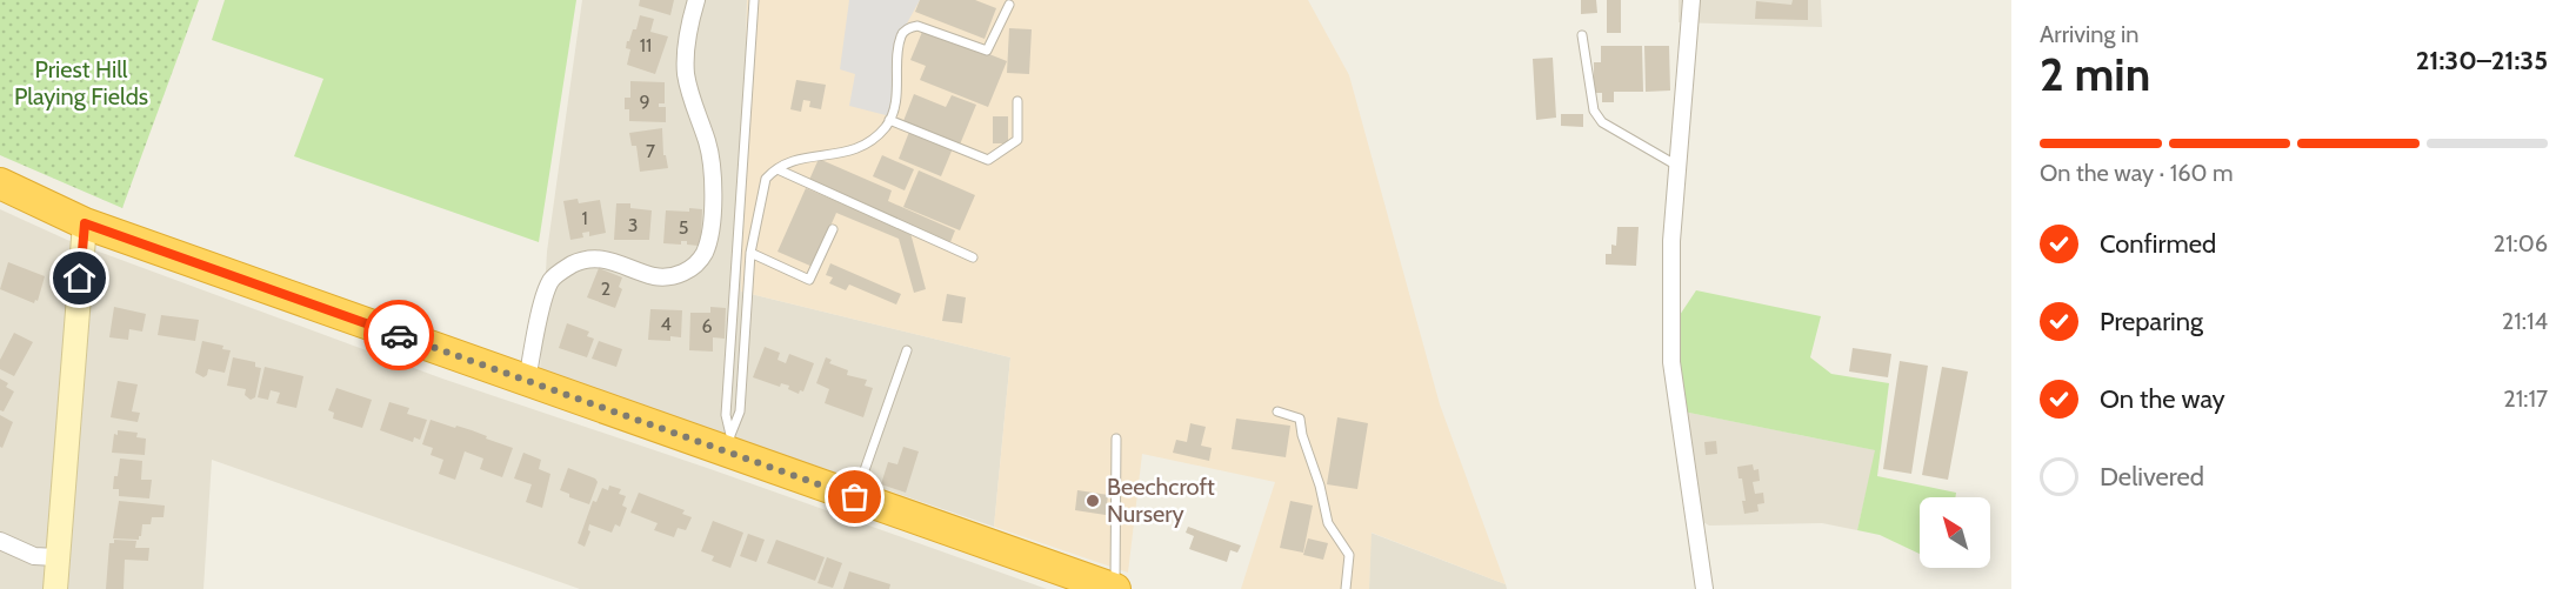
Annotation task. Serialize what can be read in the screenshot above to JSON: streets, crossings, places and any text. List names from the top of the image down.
{
  "parks": ["Priest Hill Playing Fields"],
  "places": ["Beechcroft Nursery"],
  "house_numbers": [
    "11",
    "9",
    "7",
    "1",
    "3",
    "5",
    "2",
    "4",
    "6"
  ],
  "north": "top left",
  "page": {
    "heading": ["2 min", "Arriving in", "21:30–21:35"],
    "bar": "On the way · 160 m",
    "list": [
      ["Confirmed", "21:06"],
      ["Preparing", "21:14"],
      ["On the way", "21:17"],
      "Delivered"
    ]
  }
}
